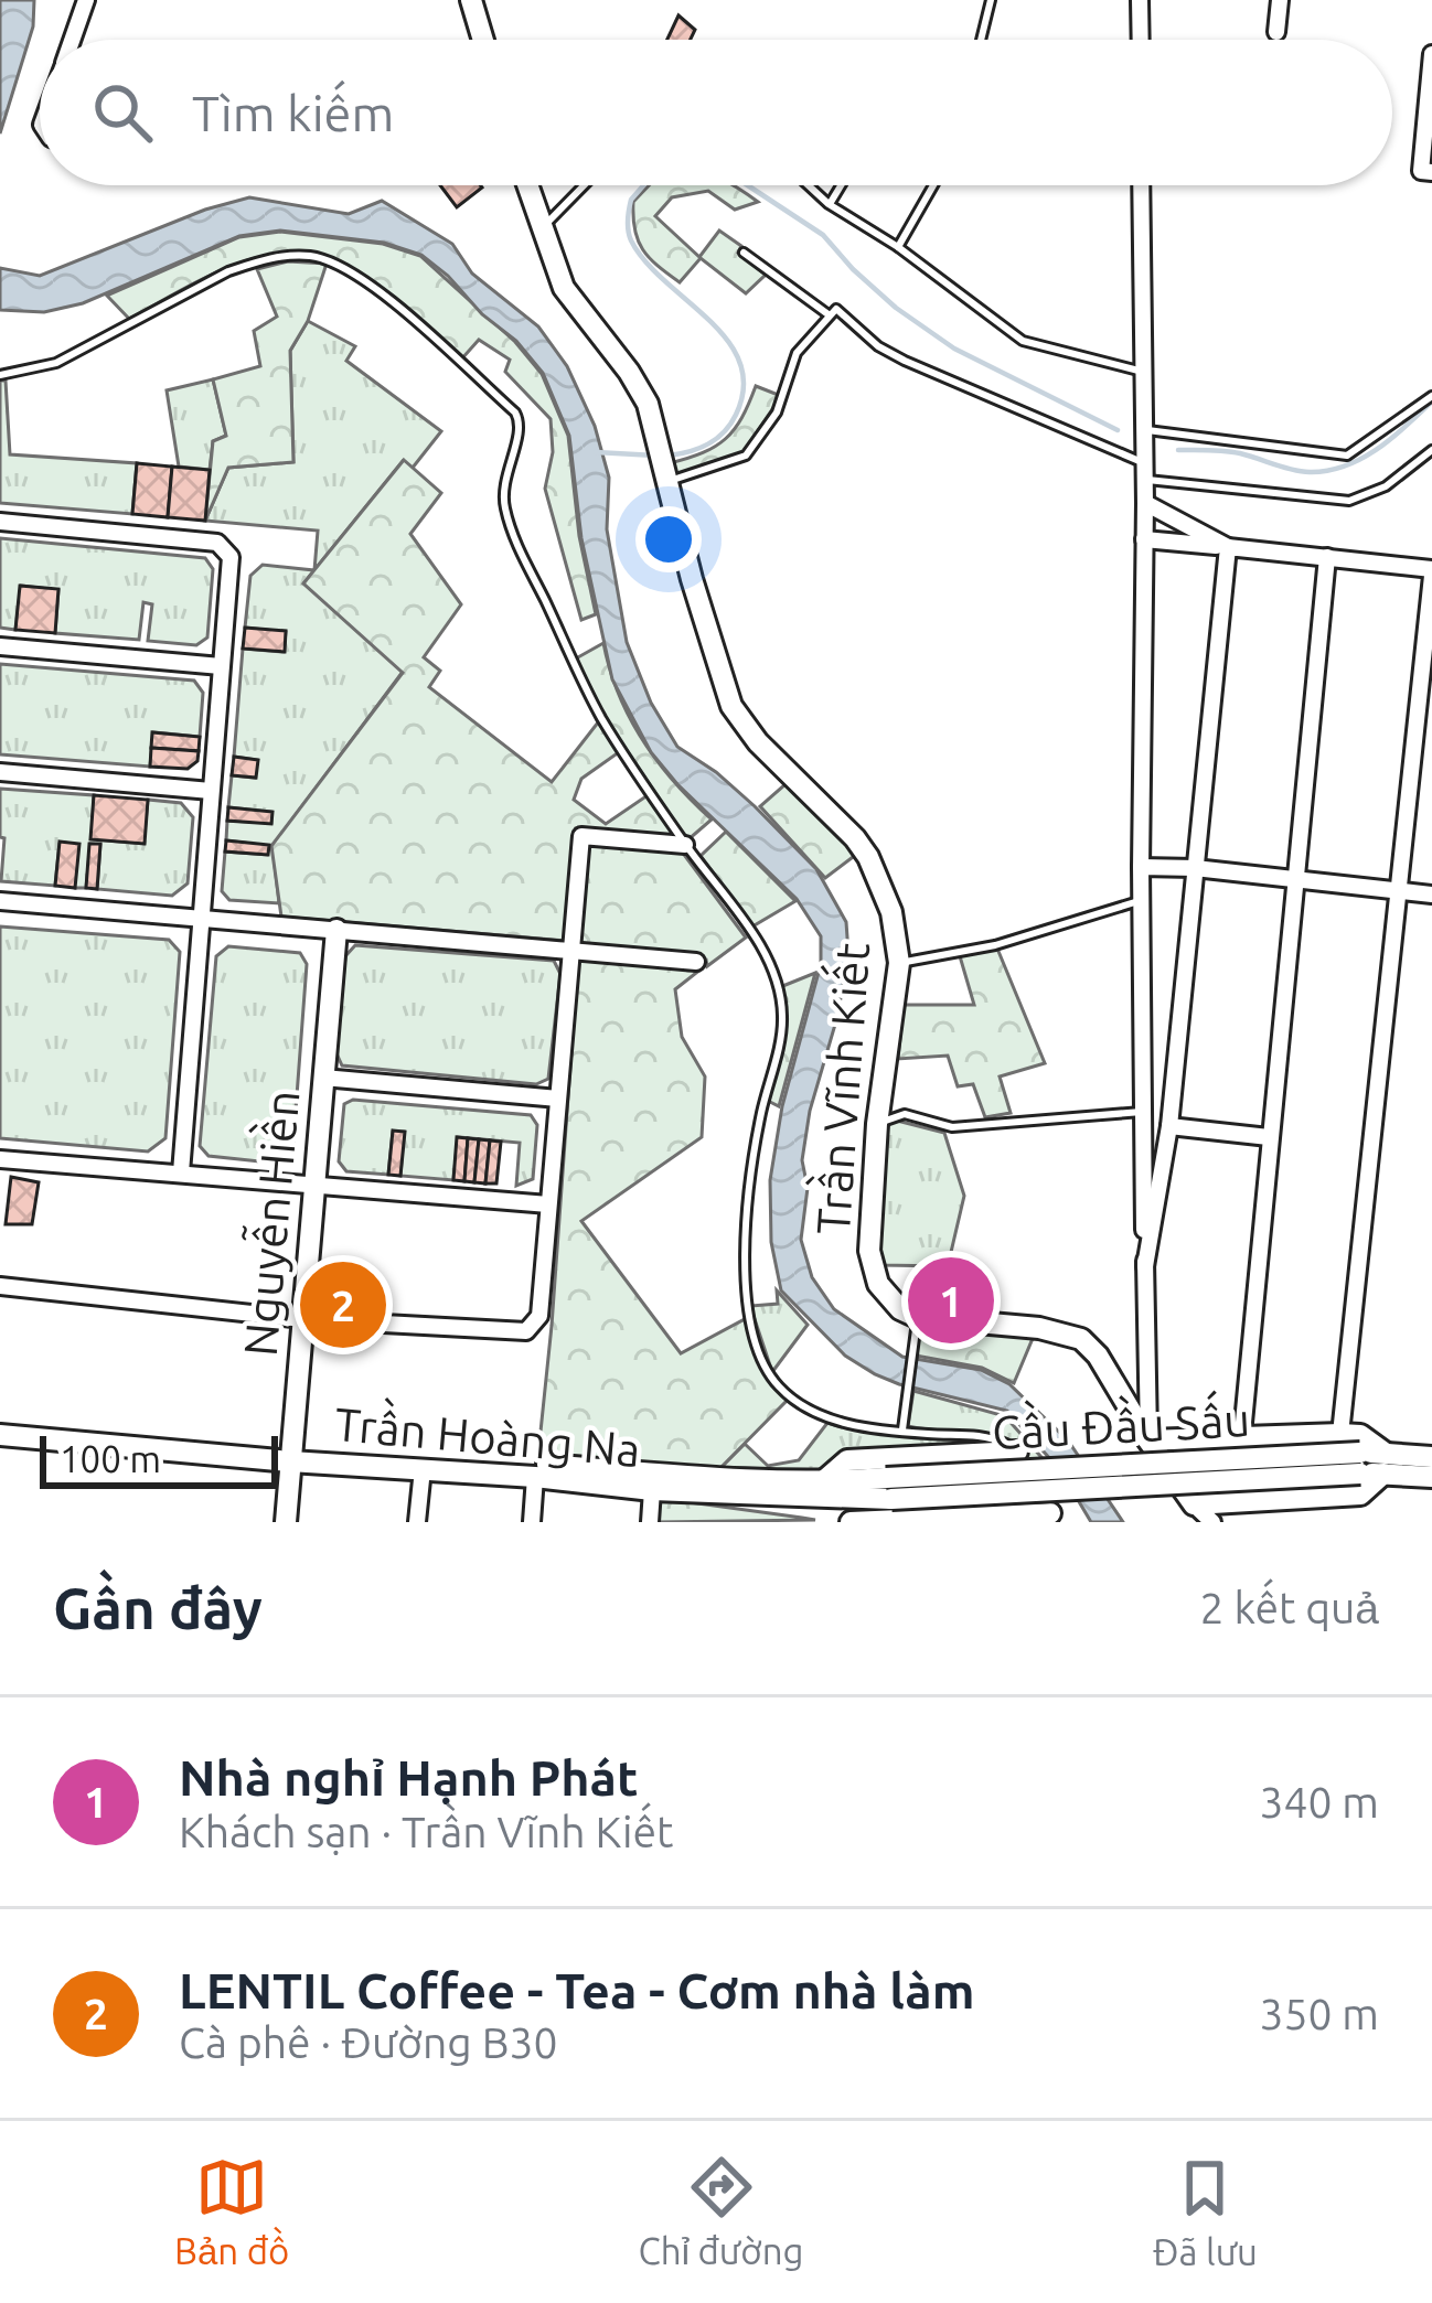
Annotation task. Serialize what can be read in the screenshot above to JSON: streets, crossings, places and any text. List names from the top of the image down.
{
  "streets": {
    "main road": [
      "Trần Vĩnh Kiết",
      "Nguyễn Hiền",
      "Cầu Đầu Sấu",
      "Trần Hoàng Na"
    ]
  },
  "crossings": [
    ["Nguyễn Hiền", "Trần Hoàng Na"],
    ["Cầu Đầu Sấu", "Trần Hoàng Na"]
  ],
  "scale_bar": "100 m",
  "page": {
    "search": "Tìm kiếm",
    "pins": ["1", "2"],
    "scale": "100 m",
    "heading": ["Gần đây", "2 kết quả"],
    "list": [
      {
        "mark": "1",
        "name": "Nhà nghỉ Hạnh Phát",
        "note": "Khách sạn · Trần Vĩnh Kiết",
        "value": "340 m"
      },
      {
        "mark": "2",
        "name": "LENTIL Coffee - Tea - Cơm nhà làm",
        "note": "Cà phê · Đường B30",
        "value": "350 m"
      }
    ],
    "nav": ["Bản đồ", "Chỉ đường", "Đã lưu"]
  }
}
